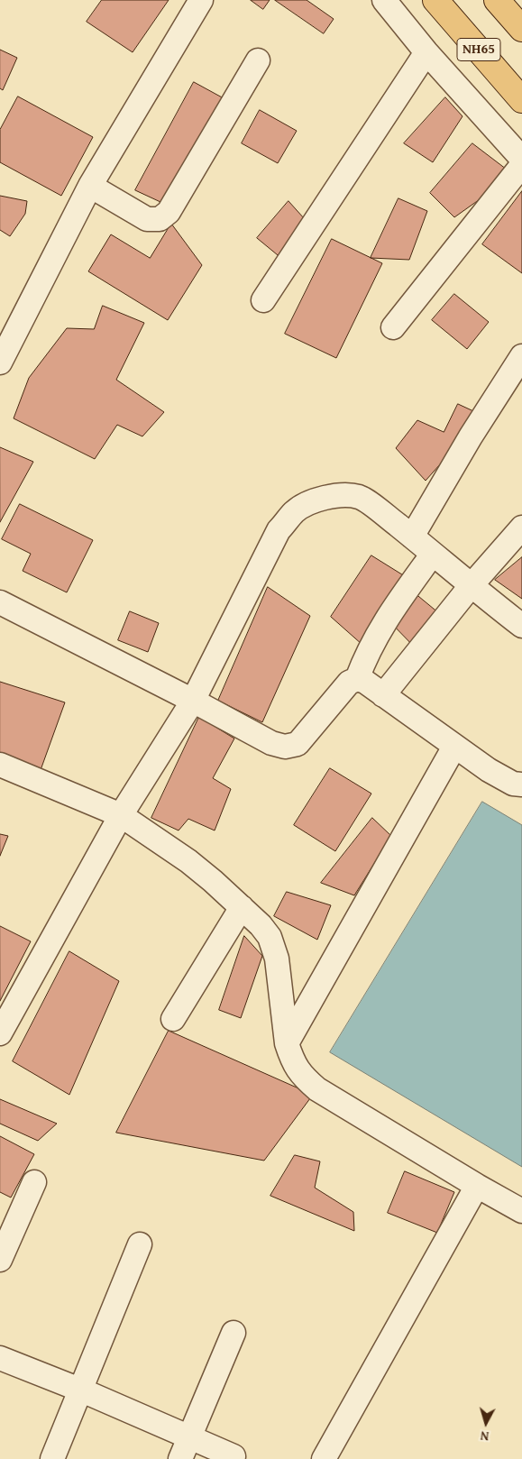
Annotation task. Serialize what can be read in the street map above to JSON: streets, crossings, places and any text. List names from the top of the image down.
{
  "streets": {
    "highway": ["NH65"]
  },
  "north": "bottom"
}
